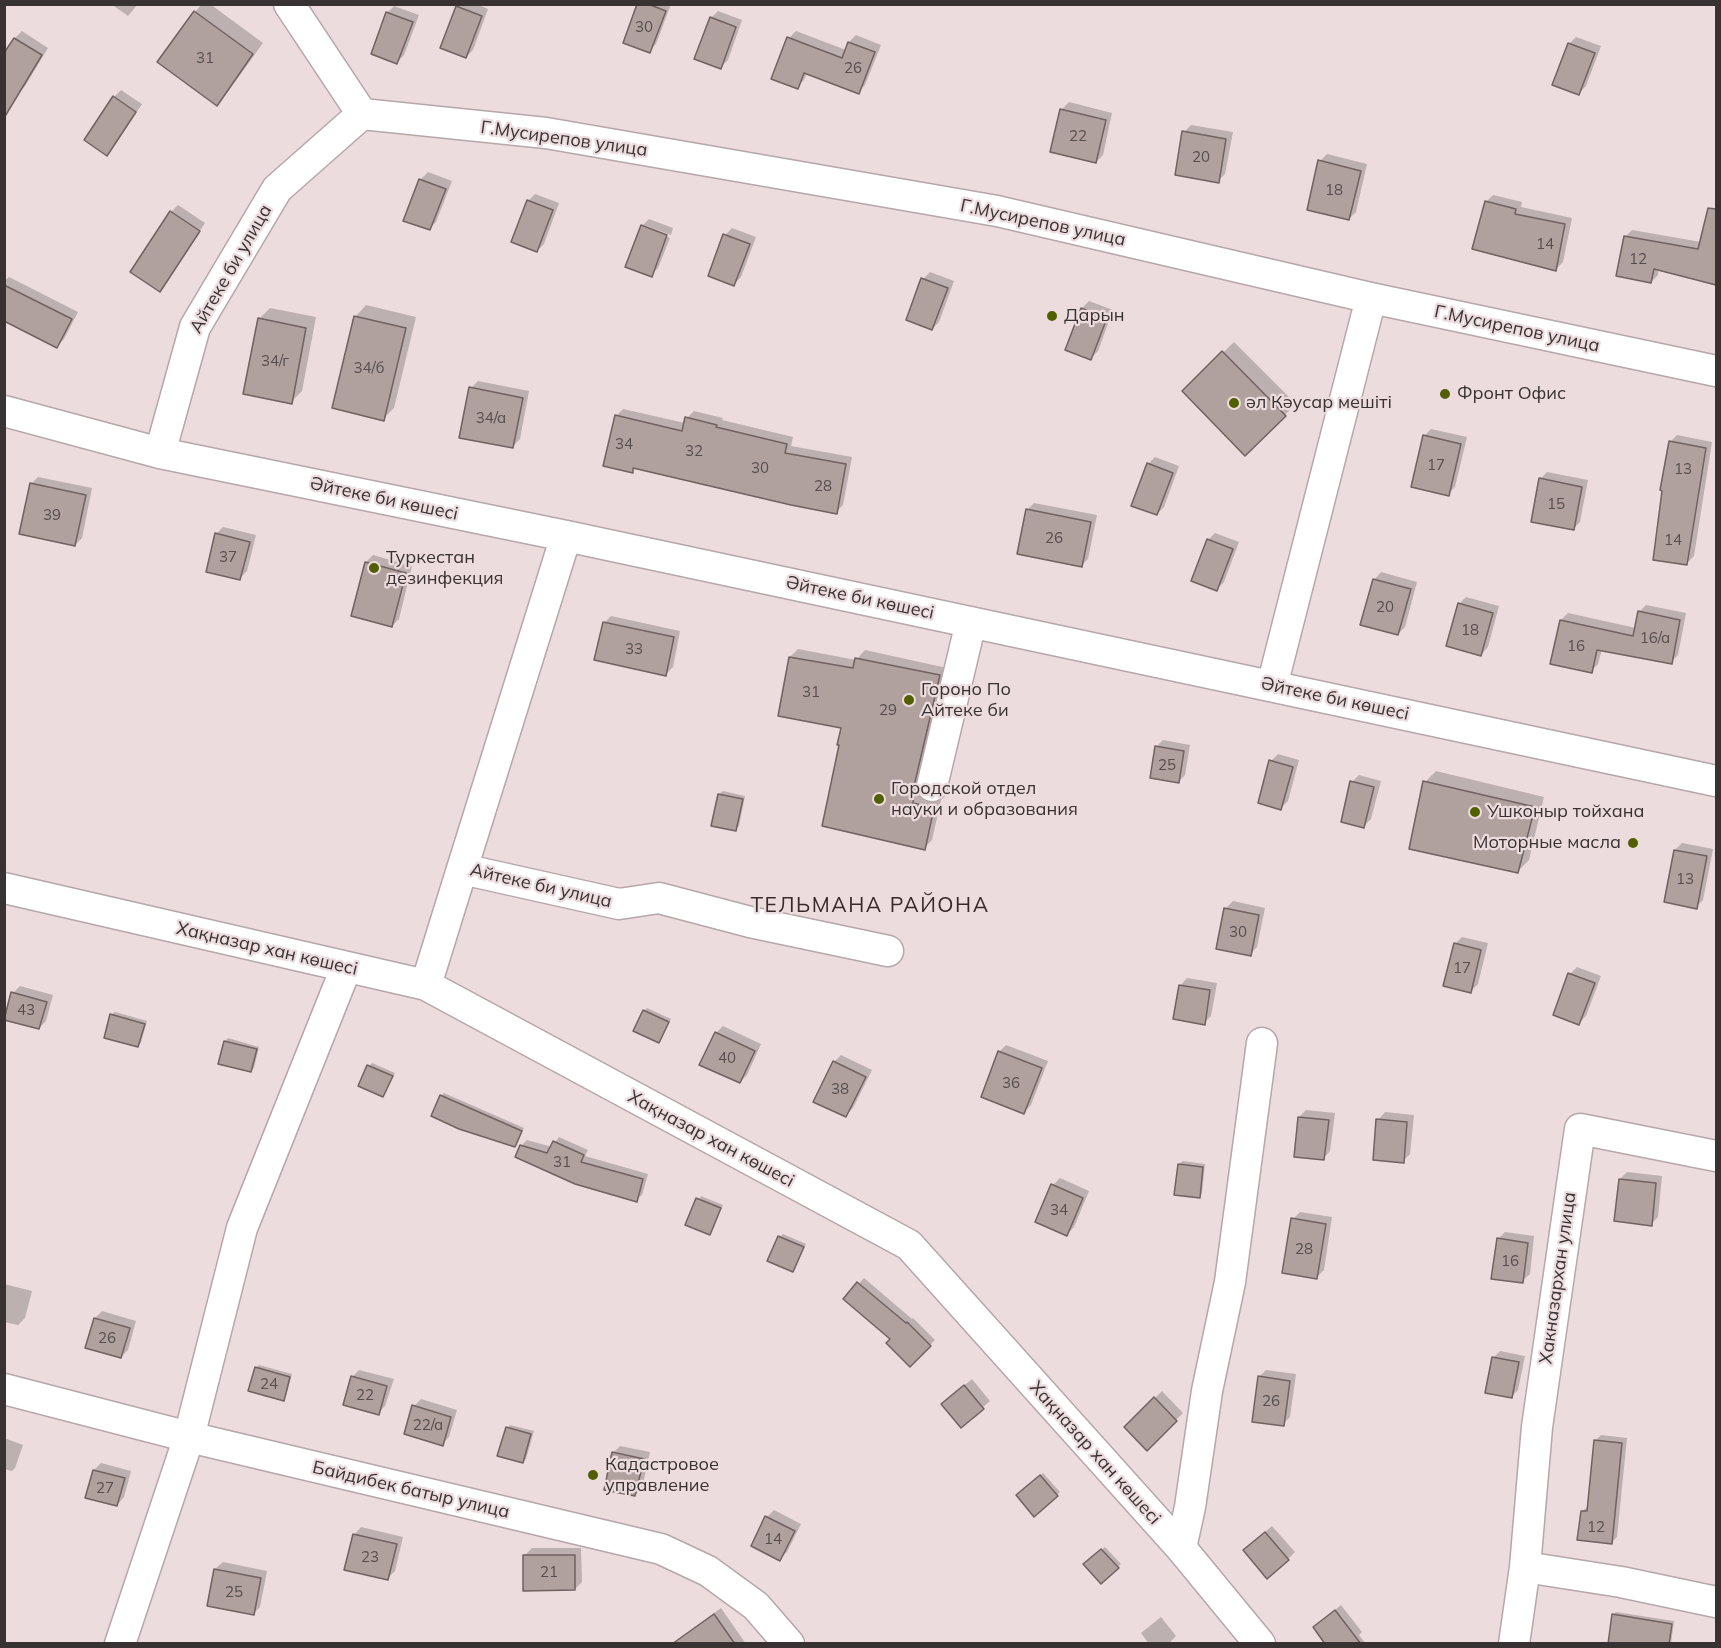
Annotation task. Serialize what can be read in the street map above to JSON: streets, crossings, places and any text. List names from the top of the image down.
{
  "streets": {
    "street": [
      "Г.Мусирепов улица",
      "Айтеке би улица",
      "Әйтеке би көшесі",
      "Хақназар хан көшесі",
      "Хакназархан улица",
      "Байдибек батыр улица"
    ]
  },
  "crossings": [
    ["Г.Мусирепов улица", "Айтеке би улица"],
    ["Айтеке би улица", "Әйтеке би көшесі"]
  ],
  "districts": ["ТЕЛЬМАНА РАЙОНА"],
  "places": [
    "Дарын",
    "Фронт Офис",
    "әл Кәусар мешіті",
    "Туркестан дезинфекция",
    "Гороно По Айтеке би",
    "Городской отдел науки и образования",
    "Ушконыр тойхана",
    "Моторные масла",
    "Кадастровое управление"
  ],
  "house_numbers": [
    "30",
    "31",
    "26",
    "22",
    "20",
    "18",
    "14",
    "12",
    "34/г",
    "34/б",
    "34/а",
    "34",
    "32",
    "17",
    "30",
    "13",
    "28",
    "15",
    "39",
    "26",
    "14",
    "37",
    "20",
    "18",
    "16/а",
    "16",
    "33",
    "31",
    "29",
    "25",
    "13",
    "30",
    "17",
    "43",
    "40",
    "36",
    "38",
    "31",
    "34",
    "28",
    "16",
    "26",
    "24",
    "22",
    "26",
    "22/а",
    "27",
    "12",
    "14",
    "23",
    "21",
    "25"
  ]
}
